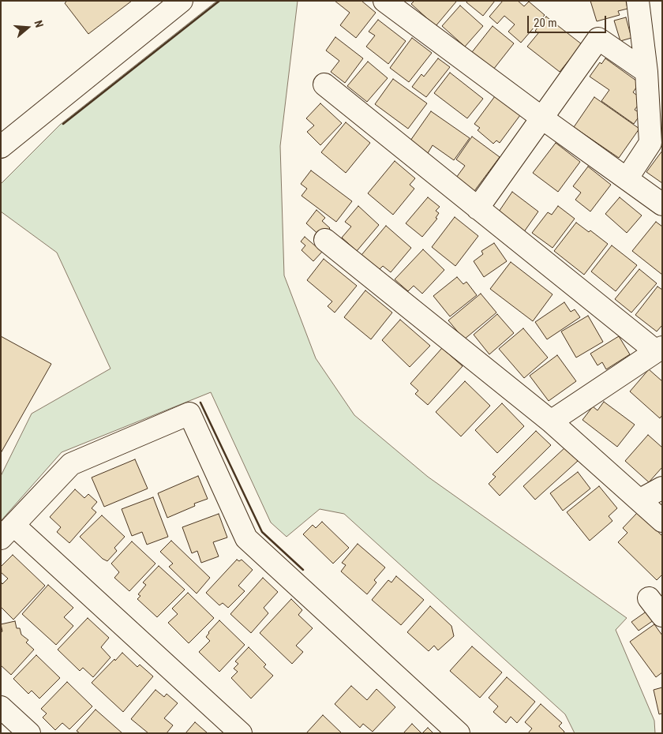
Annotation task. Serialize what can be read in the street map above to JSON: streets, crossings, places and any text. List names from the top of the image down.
{
  "scale_bar": "20 m",
  "north": "right"
}
